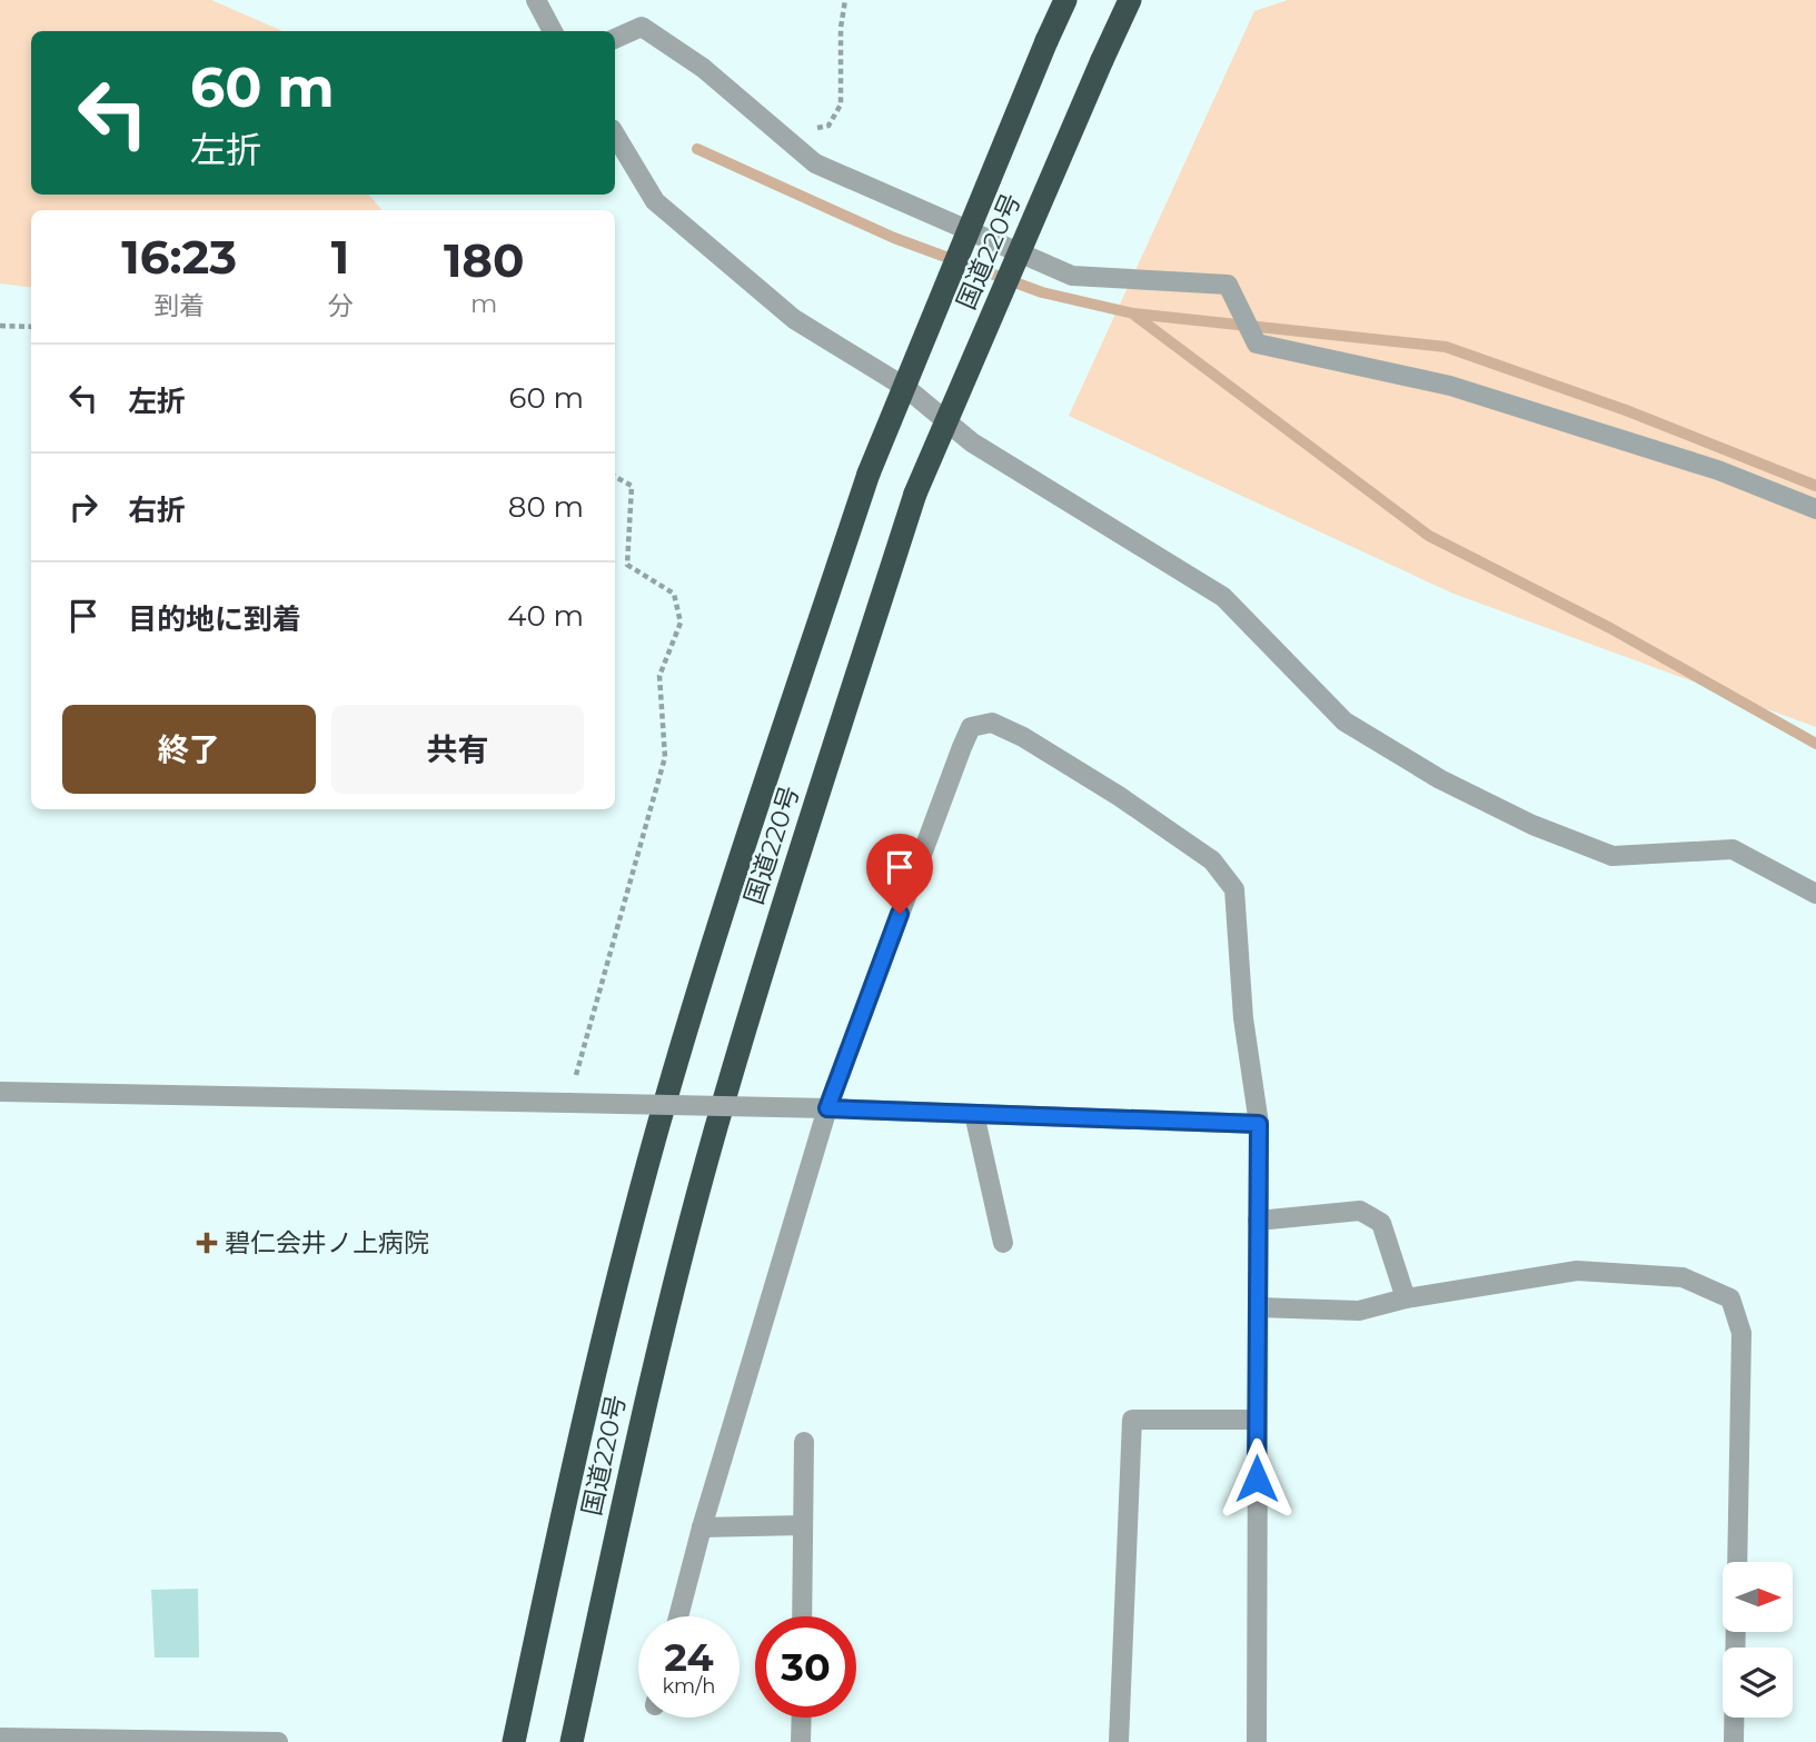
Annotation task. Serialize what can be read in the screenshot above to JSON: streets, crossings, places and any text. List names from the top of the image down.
{
  "streets": {
    "highway": ["国道220号"]
  },
  "places": {
    "health": ["碧仁会井ノ上病院"]
  },
  "north": "right",
  "page": {
    "turn": ["60 m", "左折"],
    "eta": [
      "16:23",
      "到着",
      "1",
      "分",
      "180",
      "m"
    ],
    "list": [
      {
        "name": "左折",
        "value": "60 m"
      },
      {
        "name": "右折",
        "value": "80 m"
      },
      {
        "name": "目的地に到着",
        "value": "40 m"
      }
    ],
    "buttons": ["終了", "共有"],
    "speed": "24 km/h",
    "limit": "30"
  }
}
